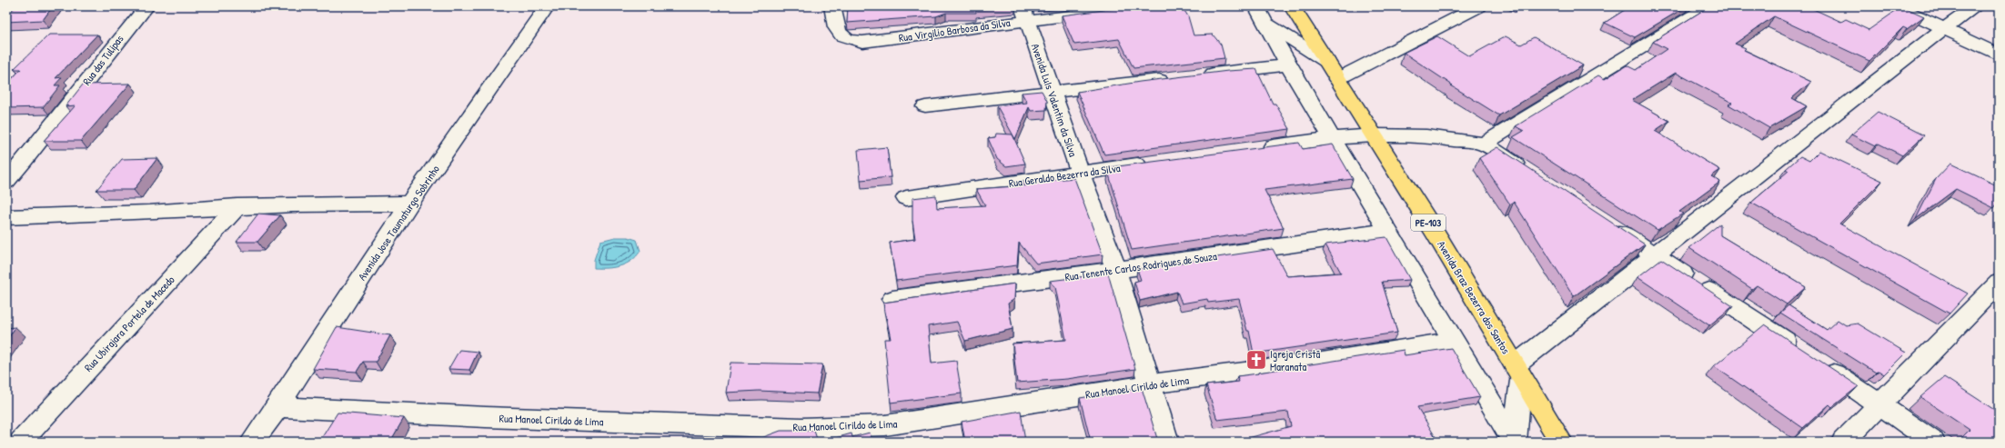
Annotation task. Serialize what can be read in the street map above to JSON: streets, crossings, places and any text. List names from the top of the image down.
{
  "streets": {
    "main road": ["PE-103", "Avenida Braz Bezerra dos Santos"],
    "street": [
      "Rua Virgilio Barbosa da Silva",
      "Rua das Tulipas",
      "Avenida LuIs Valentim da Silva",
      "Rua Geraldo Bezerra da Silva",
      "Avenida Jose Taumaturgo Sobrinho",
      "Rua Tenente Carlos Rodrigues de Souza",
      "Rua Ubirajara Portela de Macedo",
      "Rua Manoel Cirildo de Lima"
    ]
  },
  "crossings": [
    ["Rua Virgilio Barbosa da Silva", "Avenida LuIs Valentim da Silva"],
    ["Avenida LuIs Valentim da Silva", "Rua Geraldo Bezerra da Silva"],
    ["Avenida LuIs Valentim da Silva", "Rua Tenente Carlos Rodrigues de Souza"],
    ["Avenida LuIs Valentim da Silva", "Rua Manoel Cirildo de Lima"],
    ["Avenida Jose Taumaturgo Sobrinho", "Rua Manoel Cirildo de Lima"]
  ],
  "places": {
    "church": ["Igreja Cristã Maranata"]
  }
}
